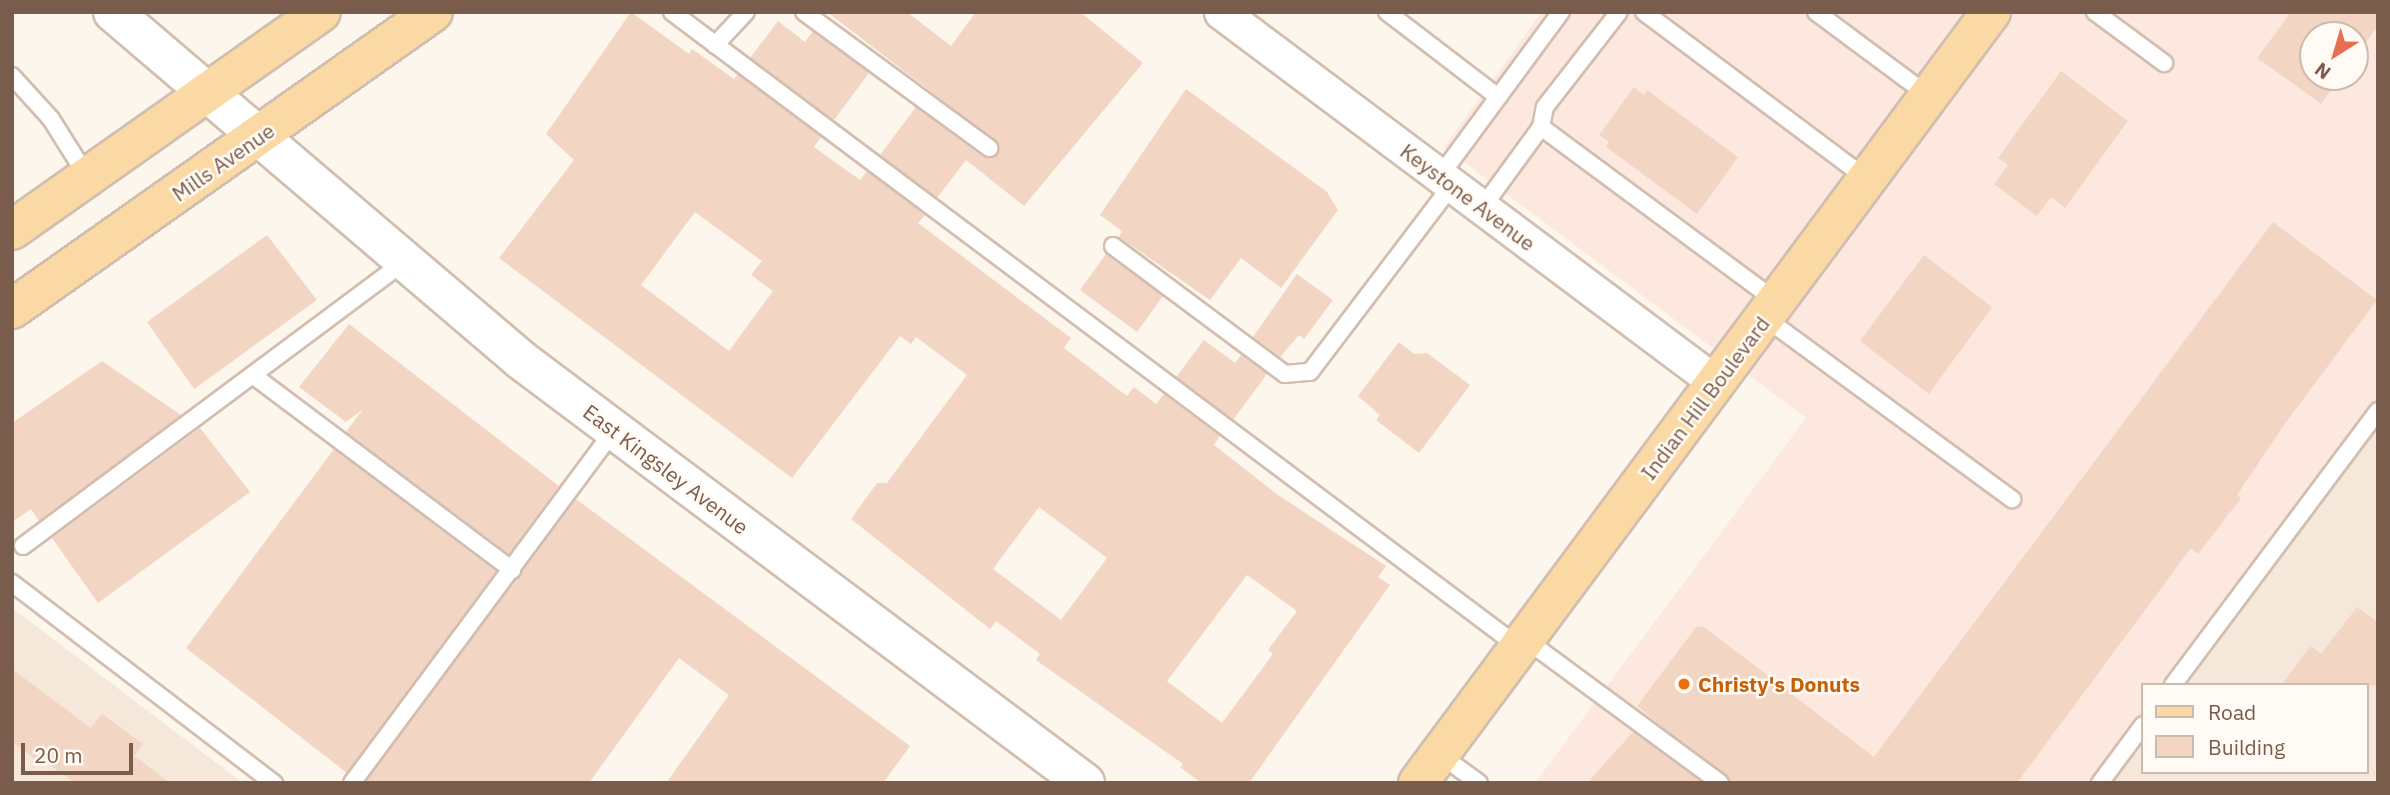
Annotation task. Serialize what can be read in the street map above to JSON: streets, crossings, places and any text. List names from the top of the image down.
{
  "streets": {
    "main road": ["Mills Avenue", "Indian Hill Boulevard"],
    "street": ["Keystone Avenue", "East Kingsley Avenue"]
  },
  "crossings": [
    ["Mills Avenue", "East Kingsley Avenue"],
    ["Keystone Avenue", "Indian Hill Boulevard"]
  ],
  "places": ["Christy's Donuts"],
  "legend": ["Road", "Building"],
  "scale_bar": "20 m",
  "north": "bottom left"
}
